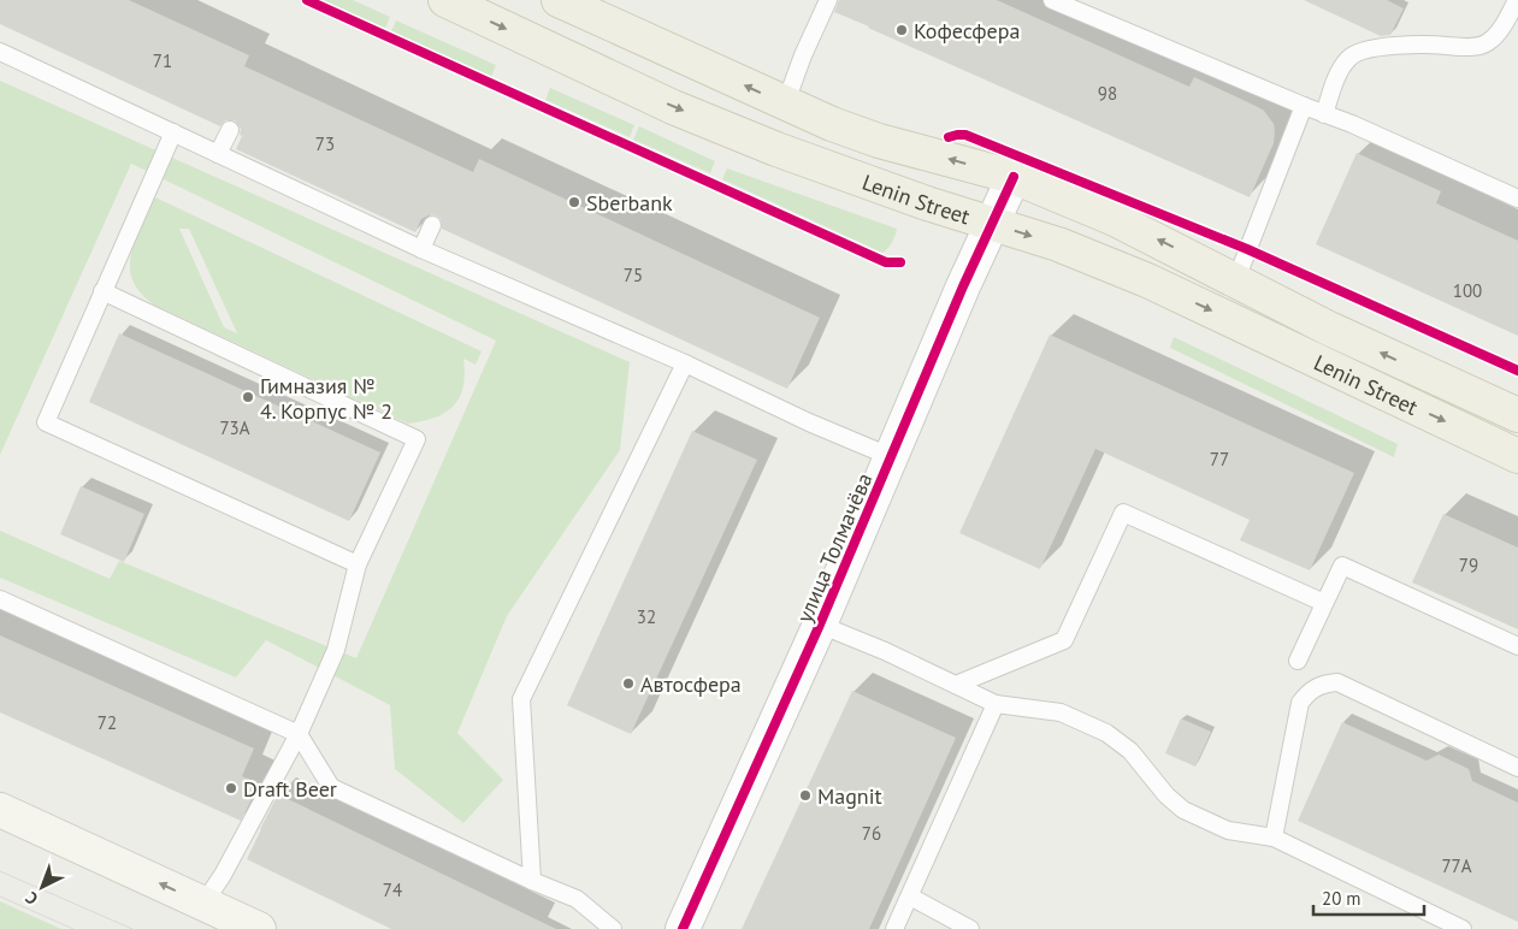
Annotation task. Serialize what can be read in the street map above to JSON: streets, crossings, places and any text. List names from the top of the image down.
{
  "streets": {
    "main road": ["Lenin Street"],
    "street": ["улица Толмачёва"]
  },
  "crossings": [
    ["Lenin Street", "улица Толмачёва"]
  ],
  "places": [
    "Кофесфера",
    "Sberbank",
    "Гимназия № 4. Корпус № 2",
    "Автосфера",
    "Draft Beer",
    "Magnit"
  ],
  "house_numbers": [
    "71",
    "98",
    "73",
    "75",
    "100",
    "73А",
    "77",
    "79",
    "32",
    "72",
    "76",
    "77А",
    "74"
  ],
  "scale_bar": "20 m",
  "north": "bottom left"
}
